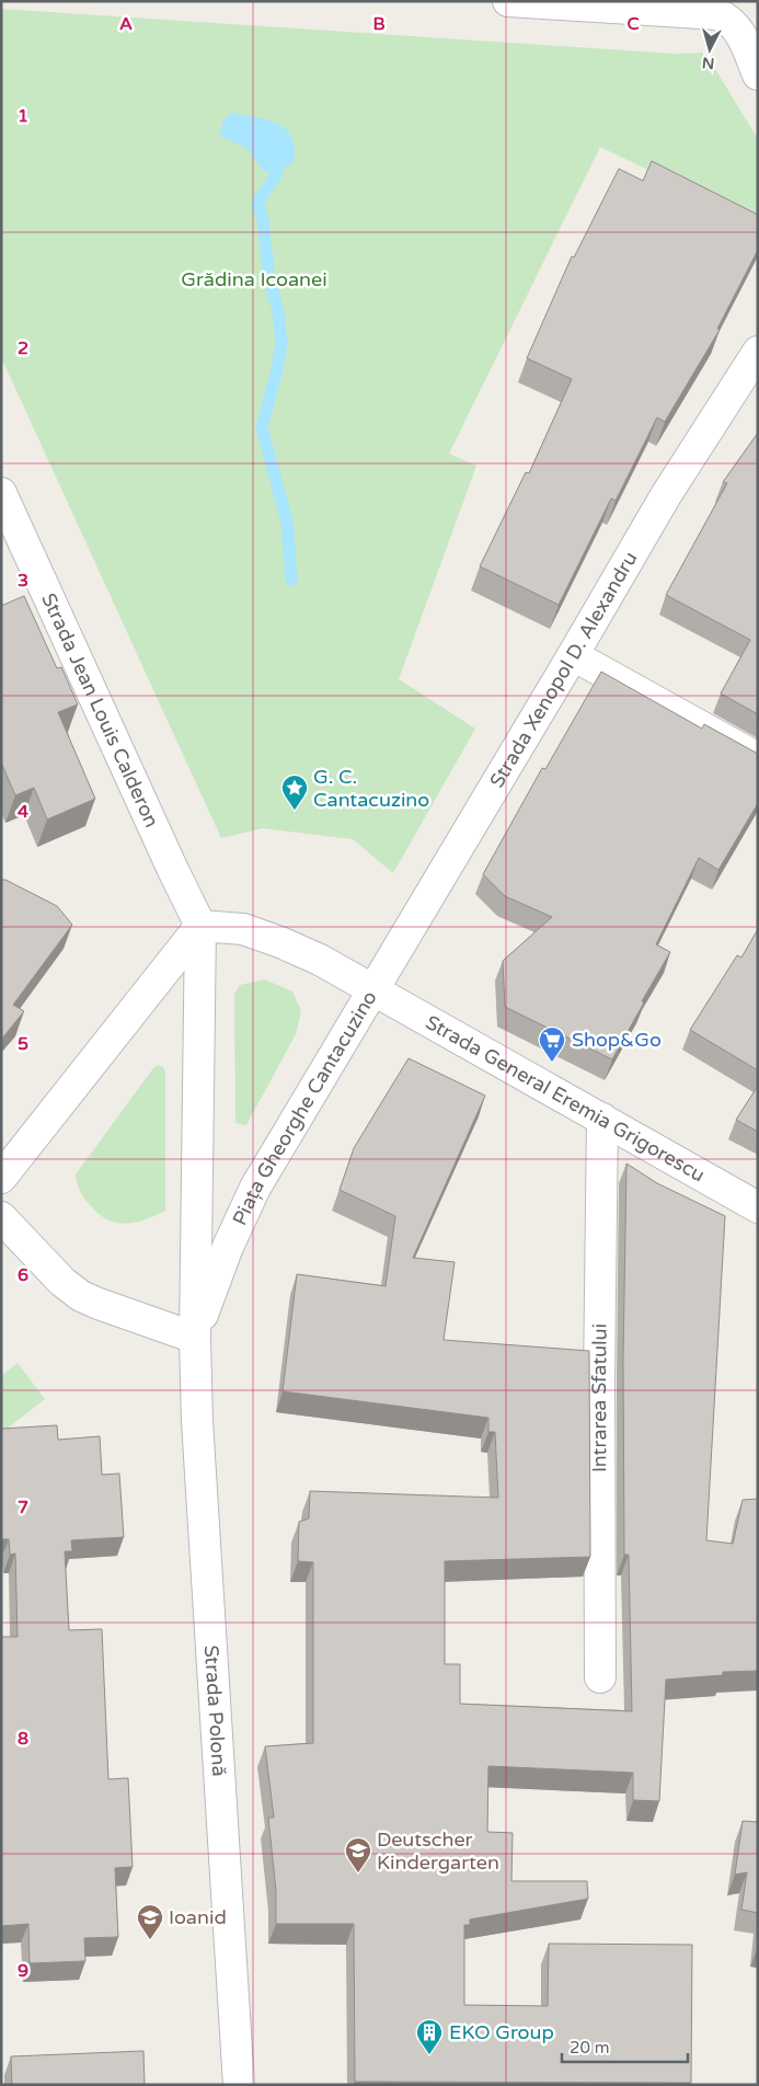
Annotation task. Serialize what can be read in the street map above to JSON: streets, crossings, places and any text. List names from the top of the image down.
{
  "streets": {
    "street": [
      "Strada Xenopol D. Alexandru",
      "Strada Jean Louis Calderon",
      "Strada General Eremia Grigorescu",
      "Piața Gheorghe Cantacuzino",
      "Intrarea Sfatului",
      "Strada Polonă"
    ]
  },
  "crossings": [
    ["Strada Xenopol D. Alexandru", "Strada General Eremia Grigorescu"],
    ["Strada Xenopol D. Alexandru", "Piața Gheorghe Cantacuzino"],
    ["Strada Jean Louis Calderon", "Piața Gheorghe Cantacuzino"],
    ["Strada General Eremia Grigorescu", "Piața Gheorghe Cantacuzino"],
    ["Strada General Eremia Grigorescu", "Intrarea Sfatului"],
    ["Piața Gheorghe Cantacuzino", "Strada Polonă"]
  ],
  "parks": ["Grădina Icoanei"],
  "places": {
    "place": ["G. C. Cantacuzino"],
    "supermarket": ["Shop&Go"],
    "school or university": ["Deutscher Kindergarten", "Ioanid"],
    "building": ["EKO Group"]
  },
  "scale_bar": "20 m",
  "north": "bottom",
  "grid": {
    "columns": ["A", "B", "C"],
    "rows": [
      "1",
      "2",
      "3",
      "4",
      "5",
      "6",
      "7",
      "8",
      "9"
    ]
  }
}
